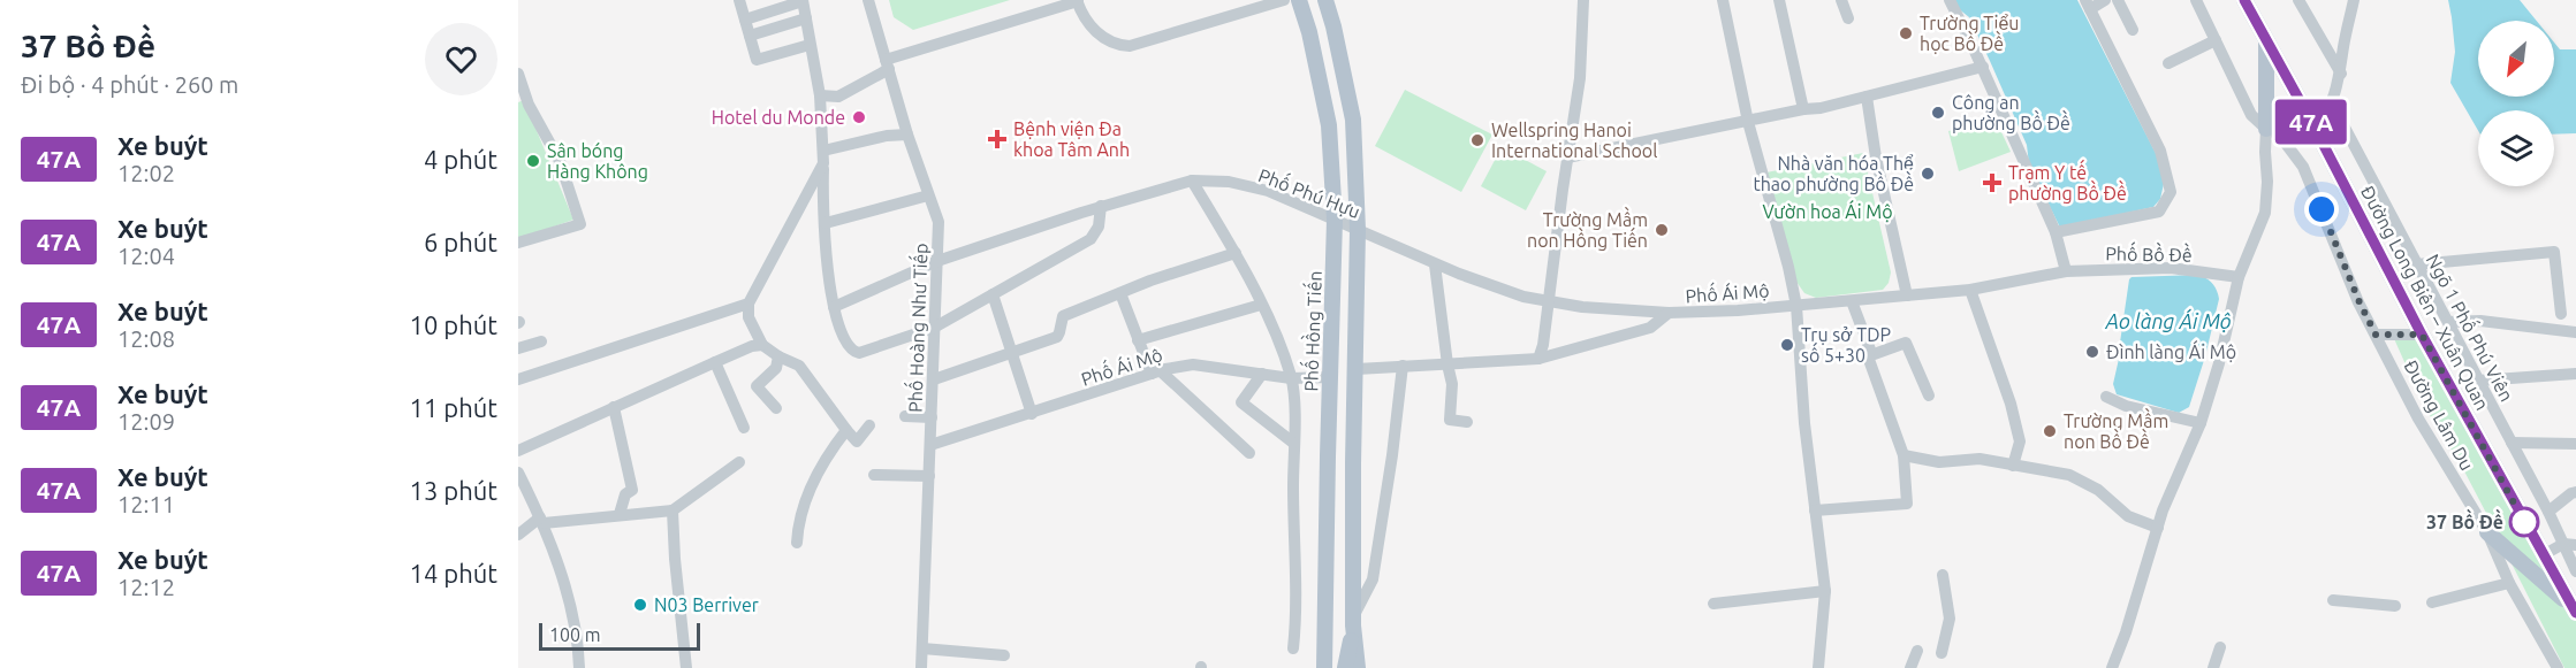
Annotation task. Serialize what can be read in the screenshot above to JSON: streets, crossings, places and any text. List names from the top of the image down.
{
  "streets": {
    "main road": ["Đường Long Biên – Xuân Quan", "Phố Hồng Tiến"],
    "street": [
      "Phố Phú Hựu",
      "Phố Bồ Đề",
      "Phố Ái Mộ",
      "Phố Hoàng Như Tiếp",
      "Ngõ 1 Phố Phú Viên",
      "Đường Lâm Du"
    ]
  },
  "crossings": [
    ["Phố Phú Hựu", "Phố Ái Mộ"],
    ["Phố Phú Hựu", "Phố Hoàng Như Tiếp"],
    ["Phố Phú Hựu", "Phố Hồng Tiến"],
    ["Phố Bồ Đề", "Phố Ái Mộ"],
    ["Phố Ái Mộ", "Phố Hoàng Như Tiếp"],
    ["Phố Ái Mộ", "Phố Hồng Tiến"]
  ],
  "water": ["Ao làng Ái Mộ"],
  "parks": ["Vườn hoa Ái Mộ"],
  "places": {
    "other": [
      "Trường Tiểu học Bồ Đề",
      "Công an phường Bồ Đề",
      "Hotel du Monde",
      "Wellspring Hanoi International School",
      "Sân bóng Hàng Không",
      "Nhà văn hóa Thể thao phường Bồ Đề",
      "Trường Mầm non Hồng Tiến",
      "Trụ sở TDP số 5+30",
      "Đình làng Ái Mộ",
      "Trường Mầm non Bồ Đề",
      "37 Bồ Đề",
      "N03 Berriver"
    ],
    "health": ["Bệnh viện Đa khoa Tâm Anh", "Trạm Y tế phường Bồ Đề"]
  },
  "lines": ["bus line 47A"],
  "scale_bar": "100 m",
  "north": "bottom left",
  "page": {
    "heading": ["37 Bồ Đề", "Đi bộ · 4 phút · 260 m"],
    "on_map": "47A",
    "list": [
      {
        "mark": "47A",
        "name": "Xe buýt",
        "note": "12:02",
        "value": "4 phút"
      },
      {
        "mark": "47A",
        "name": "Xe buýt",
        "note": "12:04",
        "value": "6 phút"
      },
      {
        "mark": "47A",
        "name": "Xe buýt",
        "note": "12:08",
        "value": "10 phút"
      },
      {
        "mark": "47A",
        "name": "Xe buýt",
        "note": "12:09",
        "value": "11 phút"
      },
      {
        "mark": "47A",
        "name": "Xe buýt",
        "note": "12:11",
        "value": "13 phút"
      },
      {
        "mark": "47A",
        "name": "Xe buýt",
        "note": "12:12",
        "value": "14 phút"
      }
    ],
    "scale": "100 m"
  }
}
